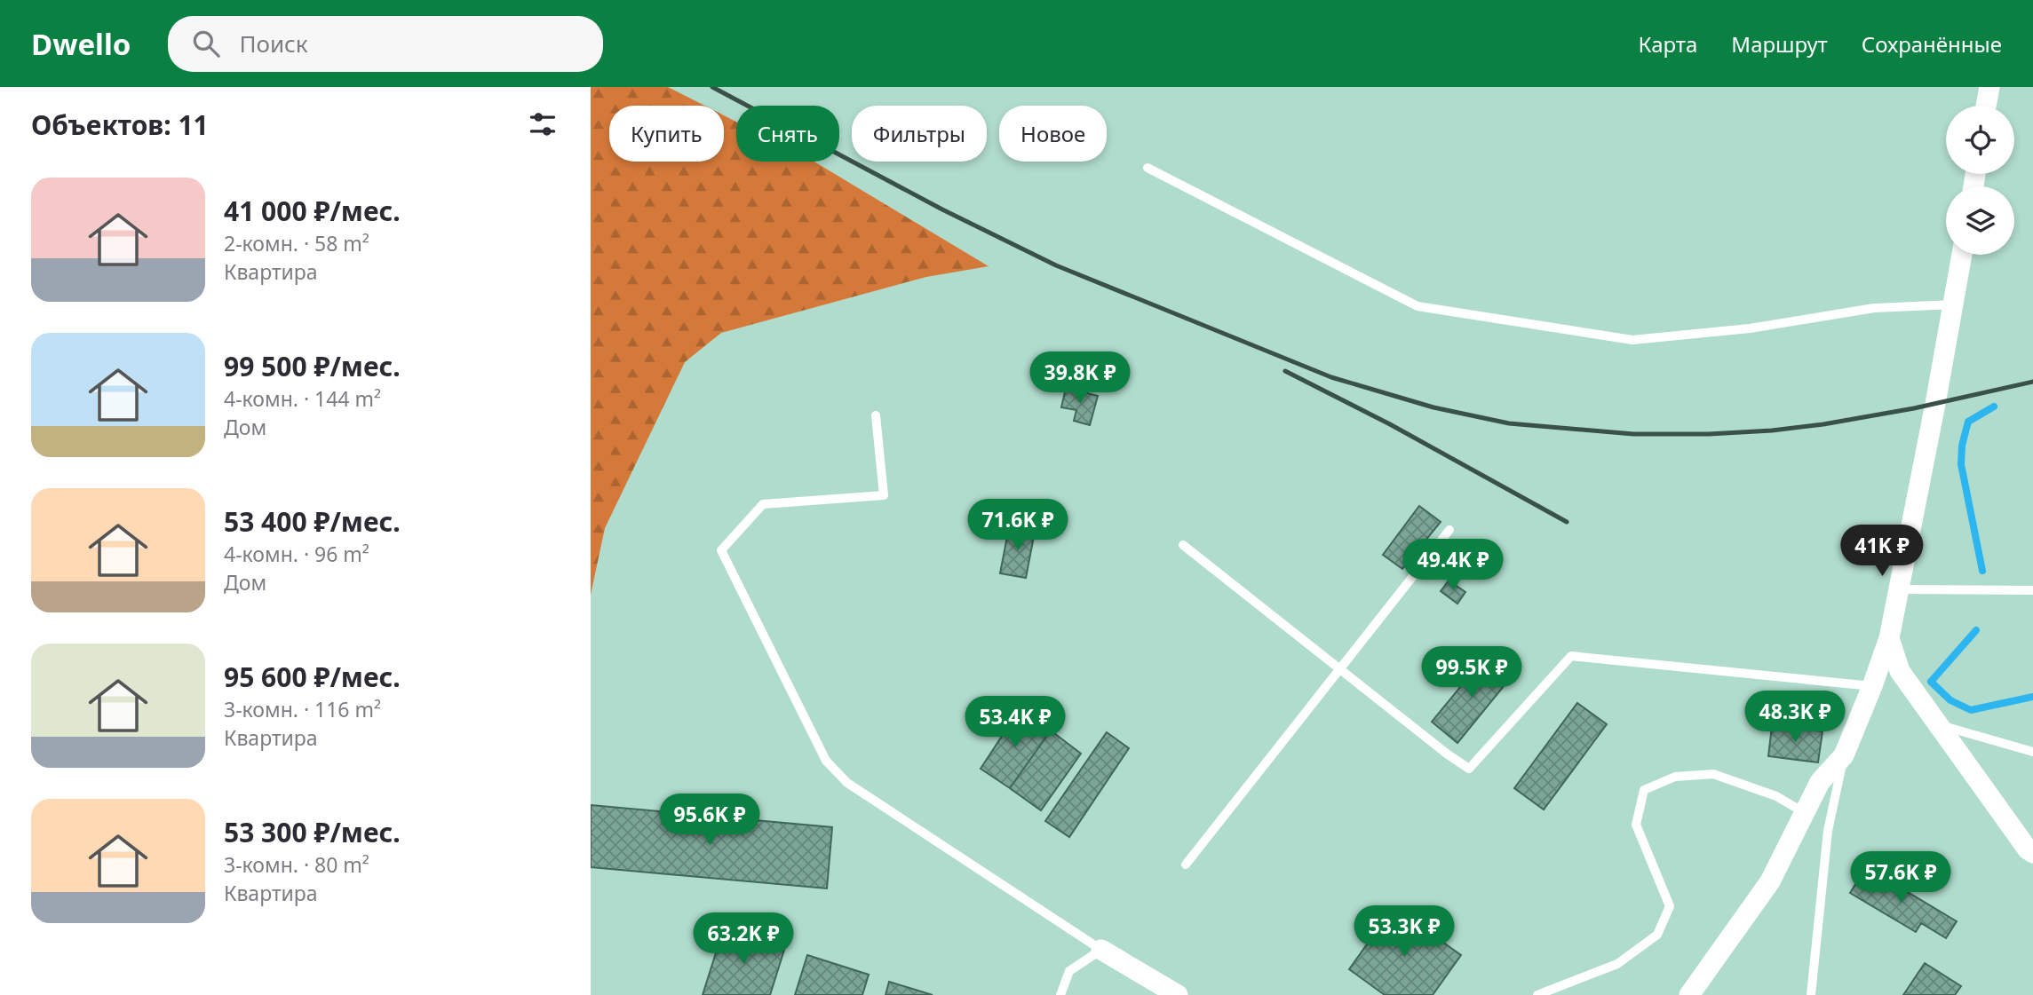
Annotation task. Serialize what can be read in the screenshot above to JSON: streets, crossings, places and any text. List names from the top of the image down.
{
  "page": {
    "header": "Dwello",
    "search": "Поиск",
    "nav": ["Карта", "Маршрут", "Сохранённые"],
    "heading": "Объектов: 11",
    "chip": [
      "Купить",
      "Снять",
      "Фильтры",
      "Новое"
    ],
    "list": [
      {
        "name": "41 000 ₽/мес.",
        "note": "2-комн. · 58 m² · Квартира"
      },
      {
        "name": "99 500 ₽/мес.",
        "note": "4-комн. · 144 m² · Дом"
      },
      {
        "name": "53 400 ₽/мес.",
        "note": "4-комн. · 96 m² · Дом"
      },
      {
        "name": "95 600 ₽/мес.",
        "note": "3-комн. · 116 m² · Квартира"
      },
      {
        "name": "53 300 ₽/мес.",
        "note": "3-комн. · 80 m² · Квартира"
      }
    ],
    "price": [
      "39.8K ₽",
      "71.6K ₽",
      "41K ₽",
      "49.4K ₽",
      "99.5K ₽",
      "48.3K ₽",
      "53.4K ₽",
      "95.6K ₽",
      "57.6K ₽",
      "53.3K ₽",
      "63.2K ₽"
    ]
  }
}
